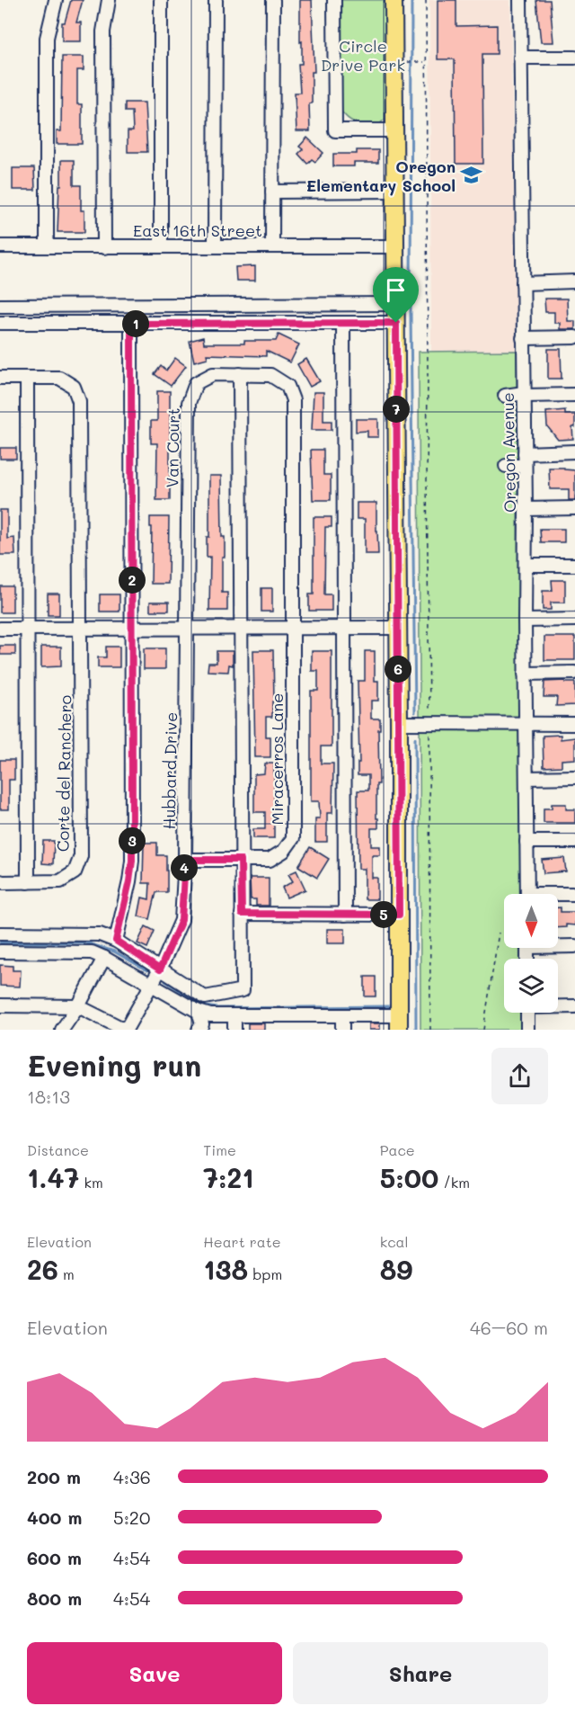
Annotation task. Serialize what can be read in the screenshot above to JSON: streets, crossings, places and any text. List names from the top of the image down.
{
  "streets": {
    "street": [
      "East 16th Street",
      "Van Court",
      "Oregon Avenue",
      "Miracerros Lane",
      "Hubbard Drive",
      "Corte del Ranchero"
    ]
  },
  "crossings": [
    ["Van Court", "Miracerros Lane"],
    ["Van Court", "Hubbard Drive"],
    ["Miracerros Lane", "Hubbard Drive"]
  ],
  "parks": ["Circle Drive Park"],
  "places": {
    "school or university": ["Oregon Elementary School"]
  },
  "north": "bottom",
  "page": {
    "pins": [
      "1",
      "7",
      "2",
      "6",
      "3",
      "4",
      "5"
    ],
    "heading": ["Evening run", "18:13"],
    "stats": [
      ["Distance", "1.47 km"],
      ["Time", "7:21"],
      ["Pace", "5:00 /km"],
      ["Elevation", "26 m"],
      ["Heart rate", "138 bpm"],
      ["kcal", "89"]
    ],
    "chart": ["Elevation", "46–60 m"],
    "list": [
      {
        "name": "200 m",
        "note": "4:36"
      },
      {
        "name": "400 m",
        "note": "5:20"
      },
      {
        "name": "600 m",
        "note": "4:54"
      },
      {
        "name": "800 m",
        "note": "4:54"
      }
    ],
    "buttons": ["Save", "Share"]
  }
}
